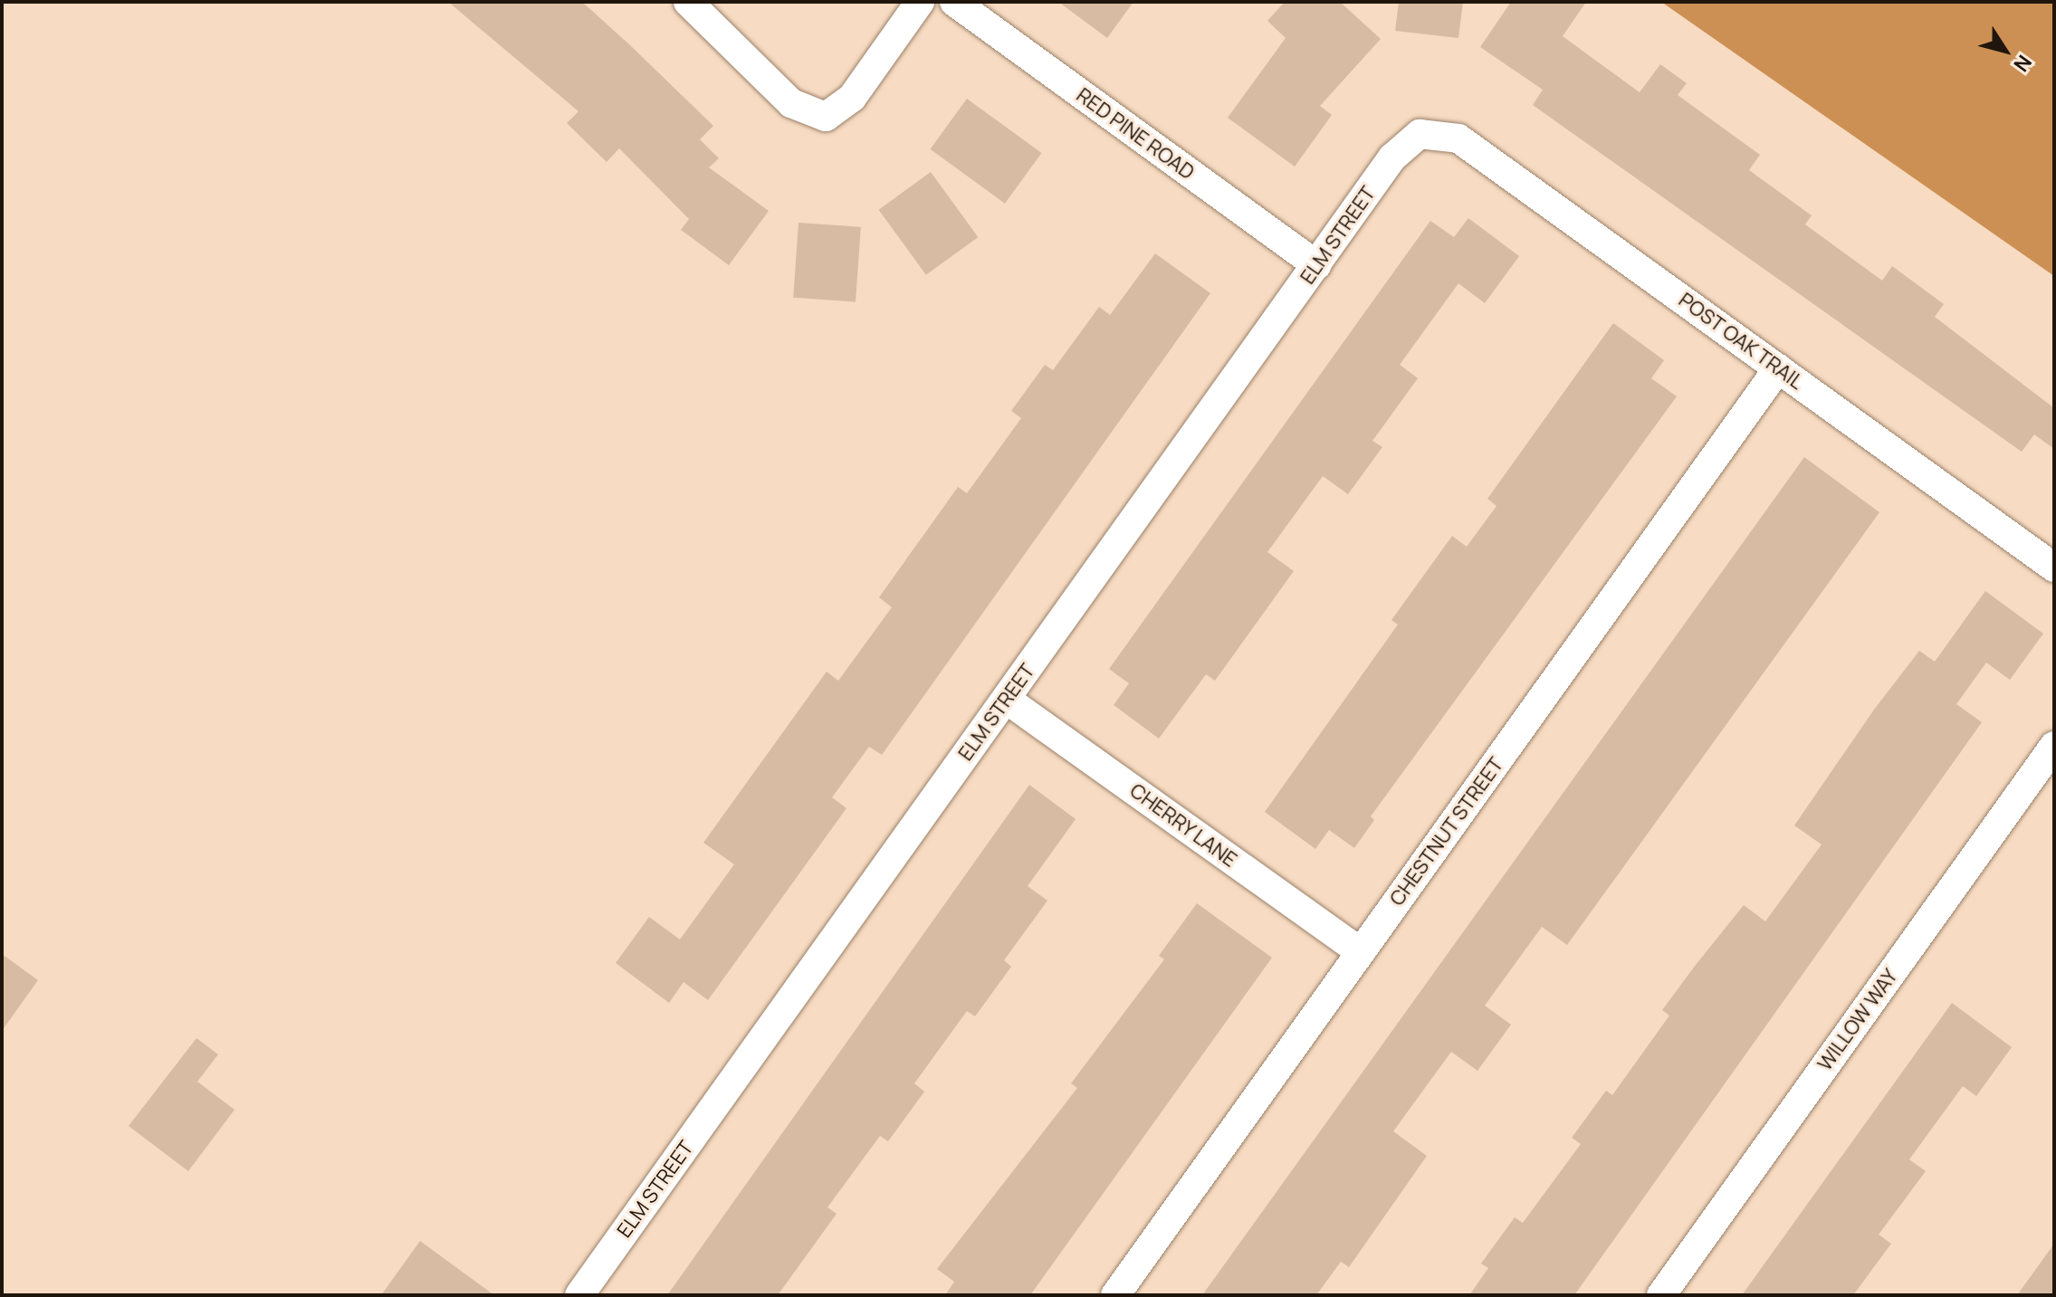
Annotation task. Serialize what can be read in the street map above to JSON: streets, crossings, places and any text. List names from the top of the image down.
{
  "streets": {
    "street": [
      "RED PINE ROAD",
      "ELM STREET",
      "POST OAK TRAIL",
      "CHERRY LANE",
      "CHESTNUT STREET",
      "WILLOW WAY"
    ]
  },
  "crossings": [
    ["RED PINE ROAD", "ELM STREET"],
    ["ELM STREET", "POST OAK TRAIL"],
    ["ELM STREET", "CHERRY LANE"],
    ["POST OAK TRAIL", "CHESTNUT STREET"],
    ["CHERRY LANE", "CHESTNUT STREET"]
  ],
  "north": "bottom right"
}
